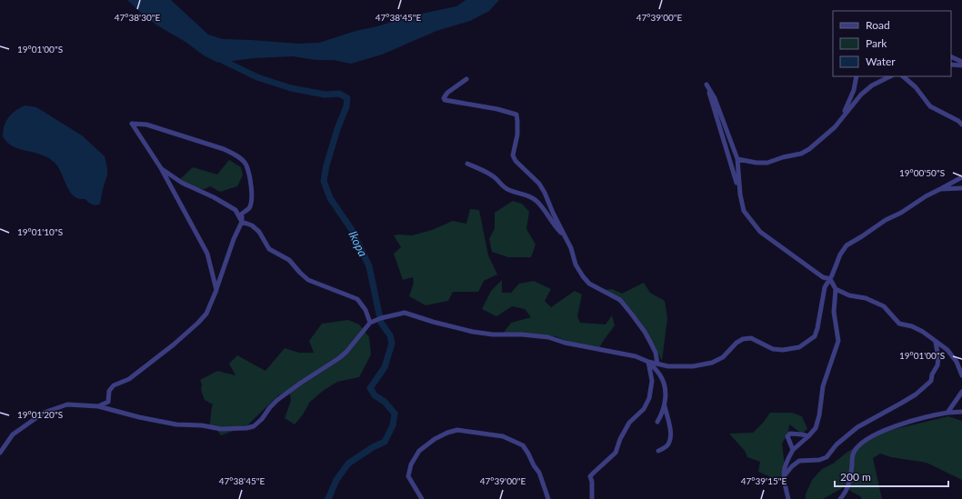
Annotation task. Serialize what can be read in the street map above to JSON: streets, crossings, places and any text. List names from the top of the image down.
{
  "water": ["Ikopa"],
  "legend": ["Road", "Park", "Water"],
  "scale_bar": "200 m",
  "coordinates": [
    "47°38'30\"E",
    "47°38'45\"E",
    "47°39'00\"E",
    "19°01'00\"S",
    "19°00'50\"S",
    "19°01'10\"S",
    "19°01'20\"S",
    "47°39'15\"E"
  ]
}
